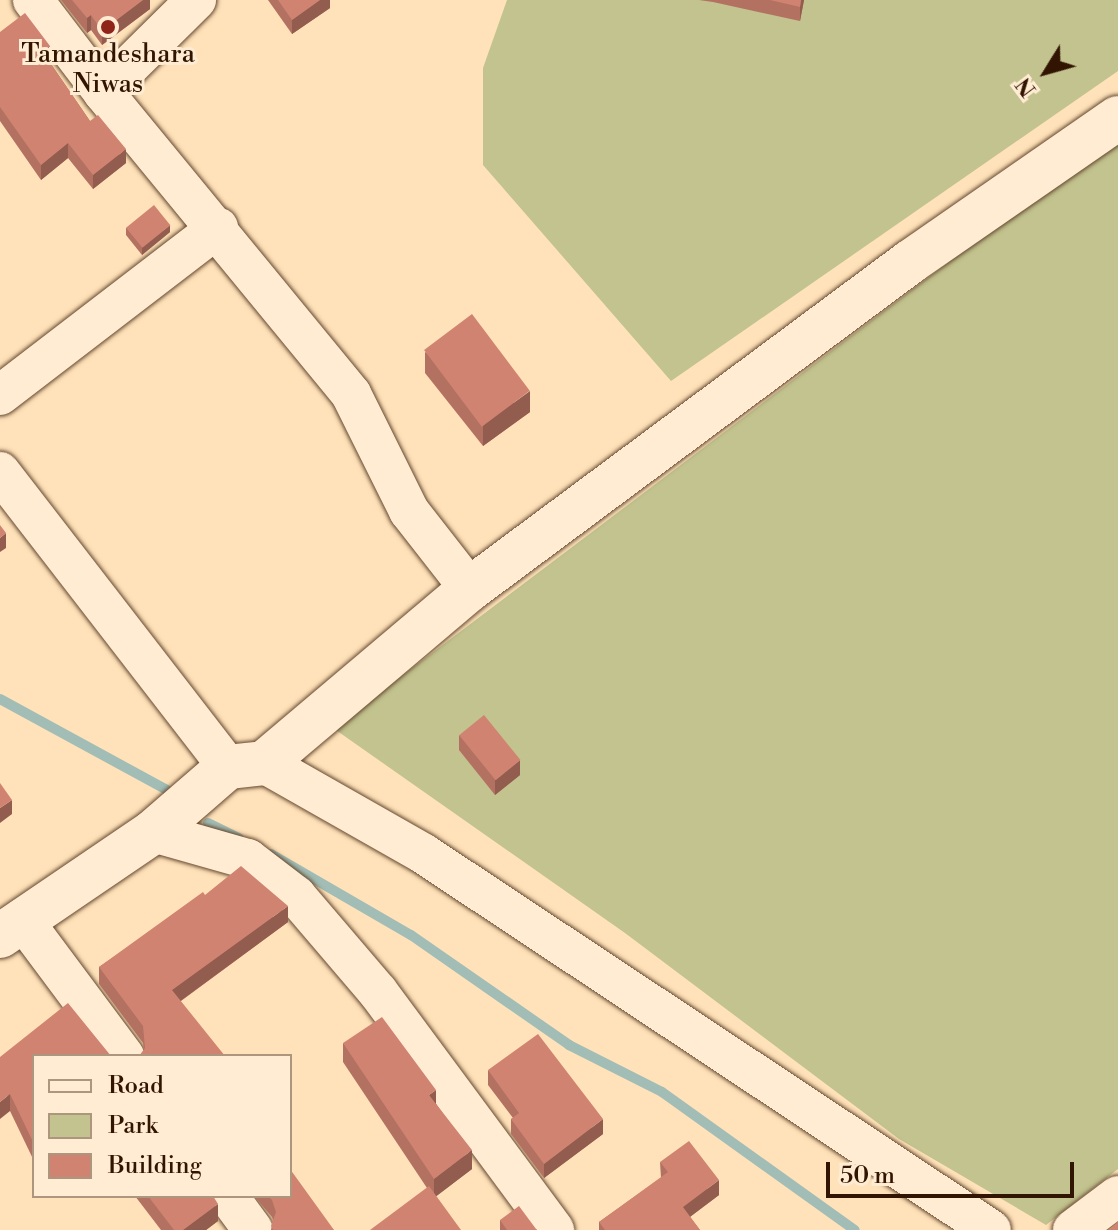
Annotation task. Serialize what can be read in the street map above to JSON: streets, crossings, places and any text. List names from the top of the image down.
{
  "places": ["Tamandeshara Niwas"],
  "legend": ["Road", "Park", "Building"],
  "scale_bar": "50 m",
  "north": "bottom left"
}
